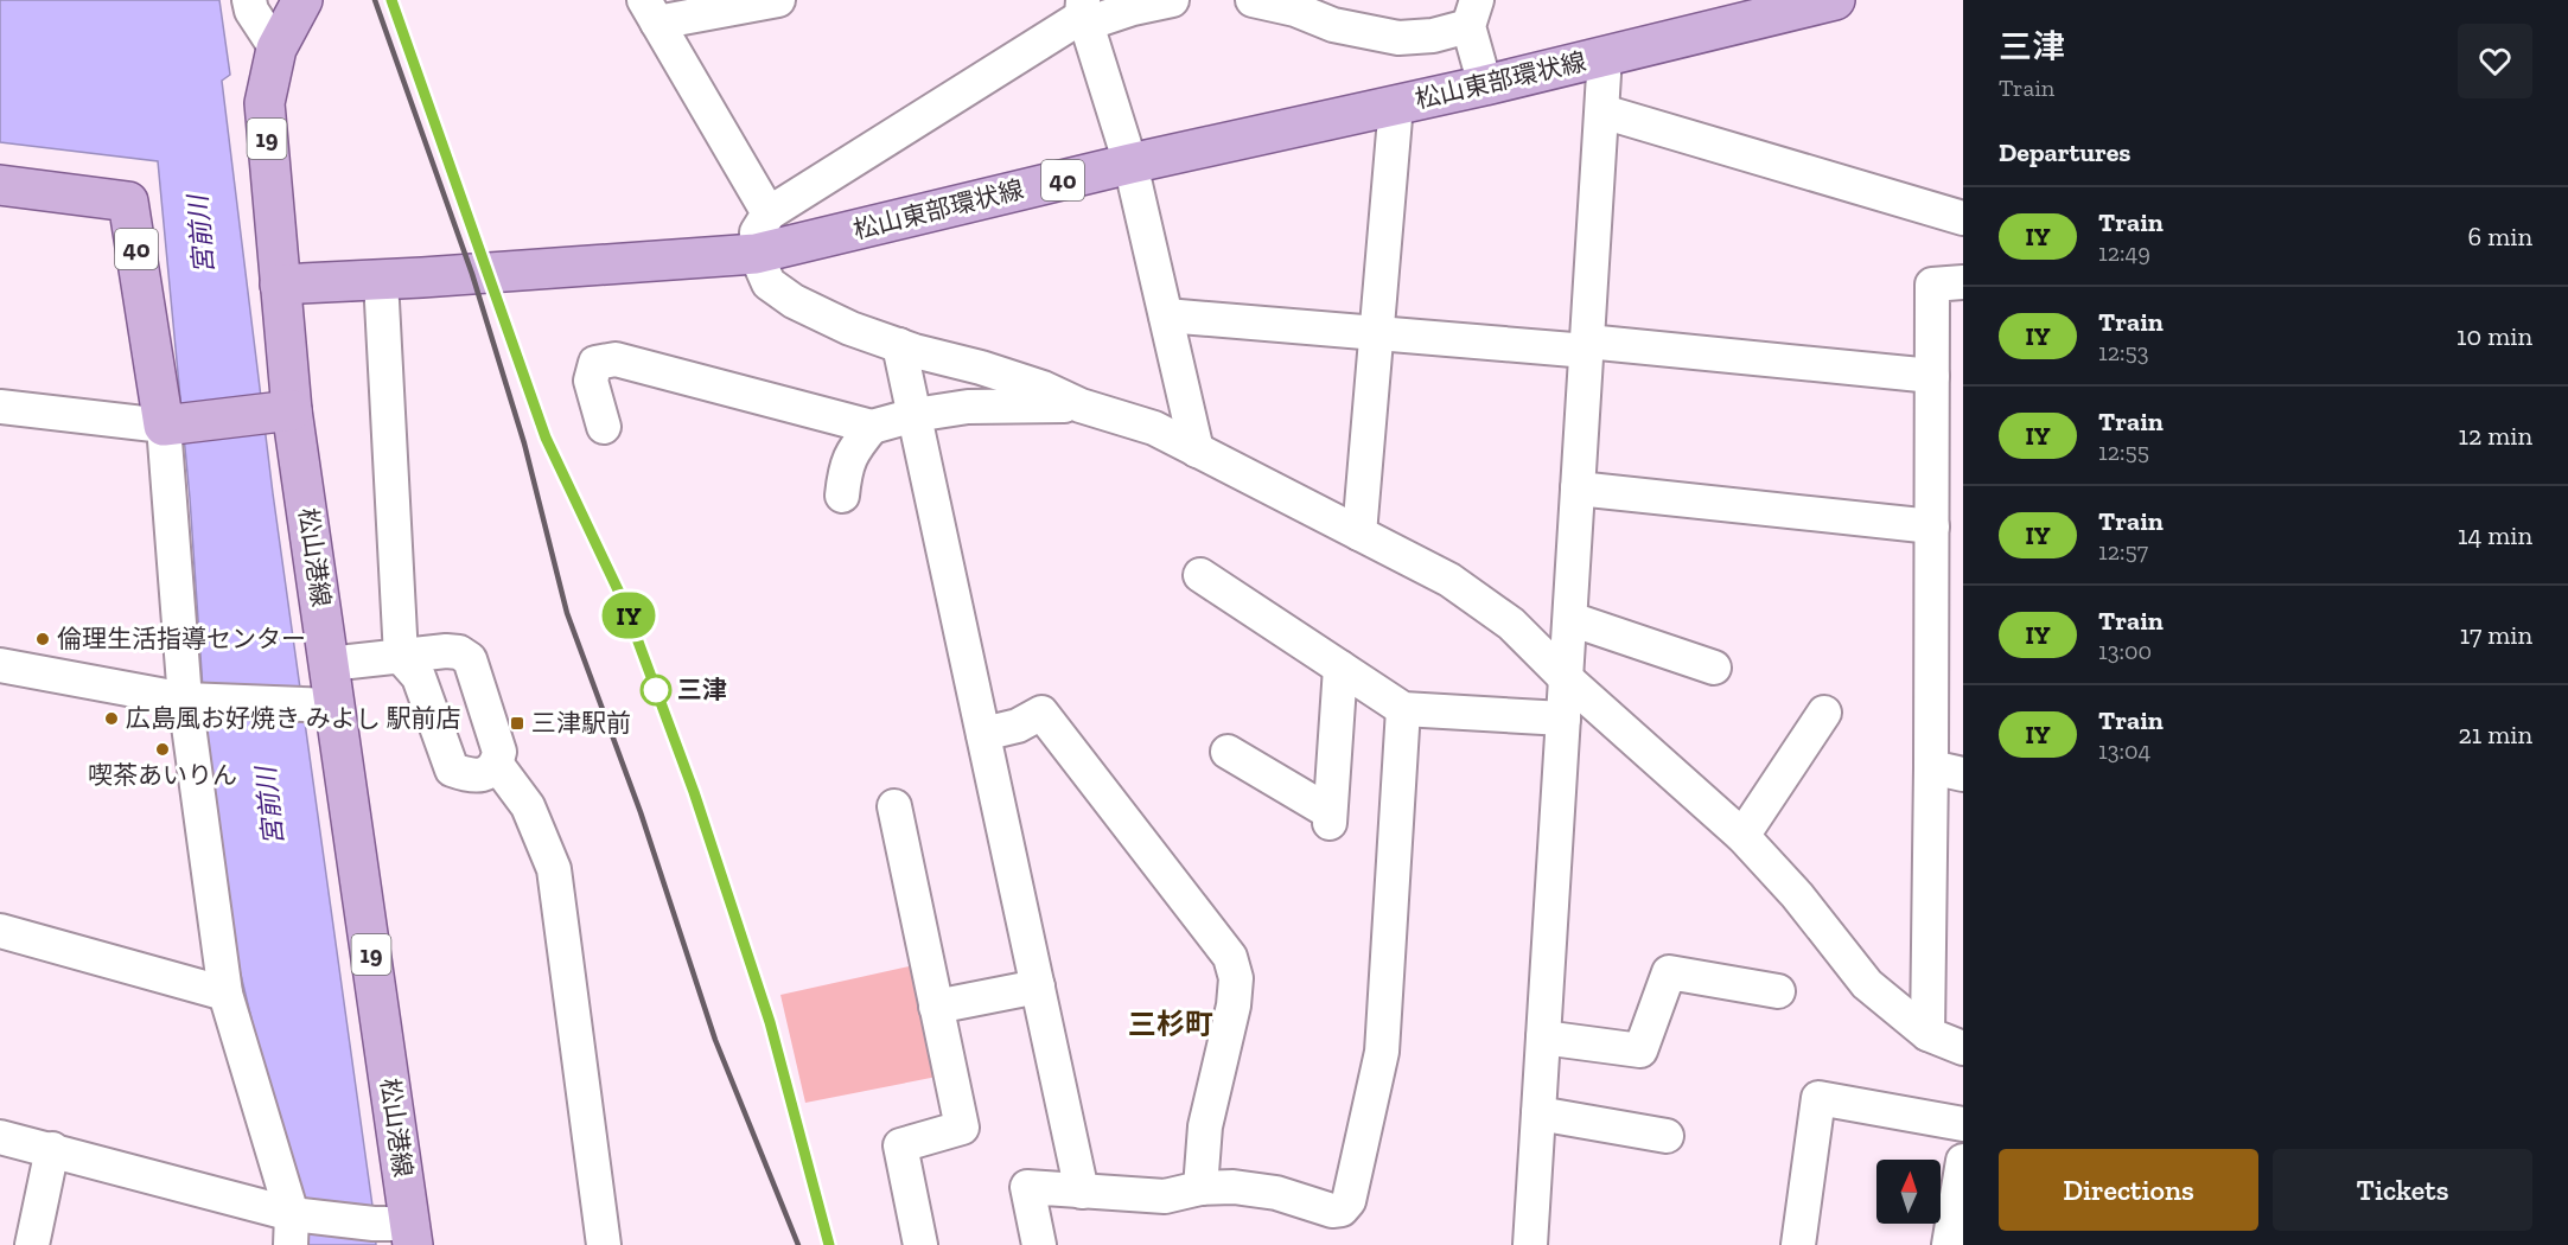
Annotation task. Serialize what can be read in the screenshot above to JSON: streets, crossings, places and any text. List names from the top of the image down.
{
  "streets": {
    "main road": [
      "松山東部環状線",
      "19",
      "40",
      "松山港線"
    ]
  },
  "crossings": [
    ["松山東部環状線", "松山港線"]
  ],
  "districts": ["三杉町"],
  "water": ["宮前川"],
  "places": {
    "other": [
      "倫理生活指導センター",
      "三津",
      "広島風お好焼き みよし 駅前店",
      "喫茶あいりん"
    ],
    "transit": ["三津駅前"]
  },
  "north": "top",
  "page": {
    "on_map": "IY",
    "heading": [
      ["三津", "Train"],
      "Departures"
    ],
    "list": [
      {
        "mark": "IY",
        "name": "Train",
        "note": "12:49",
        "value": "6 min"
      },
      {
        "mark": "IY",
        "name": "Train",
        "note": "12:53",
        "value": "10 min"
      },
      {
        "mark": "IY",
        "name": "Train",
        "note": "12:55",
        "value": "12 min"
      },
      {
        "mark": "IY",
        "name": "Train",
        "note": "12:57",
        "value": "14 min"
      },
      {
        "mark": "IY",
        "name": "Train",
        "note": "13:00",
        "value": "17 min"
      },
      {
        "mark": "IY",
        "name": "Train",
        "note": "13:04",
        "value": "21 min"
      }
    ],
    "buttons": ["Directions", "Tickets"]
  }
}
